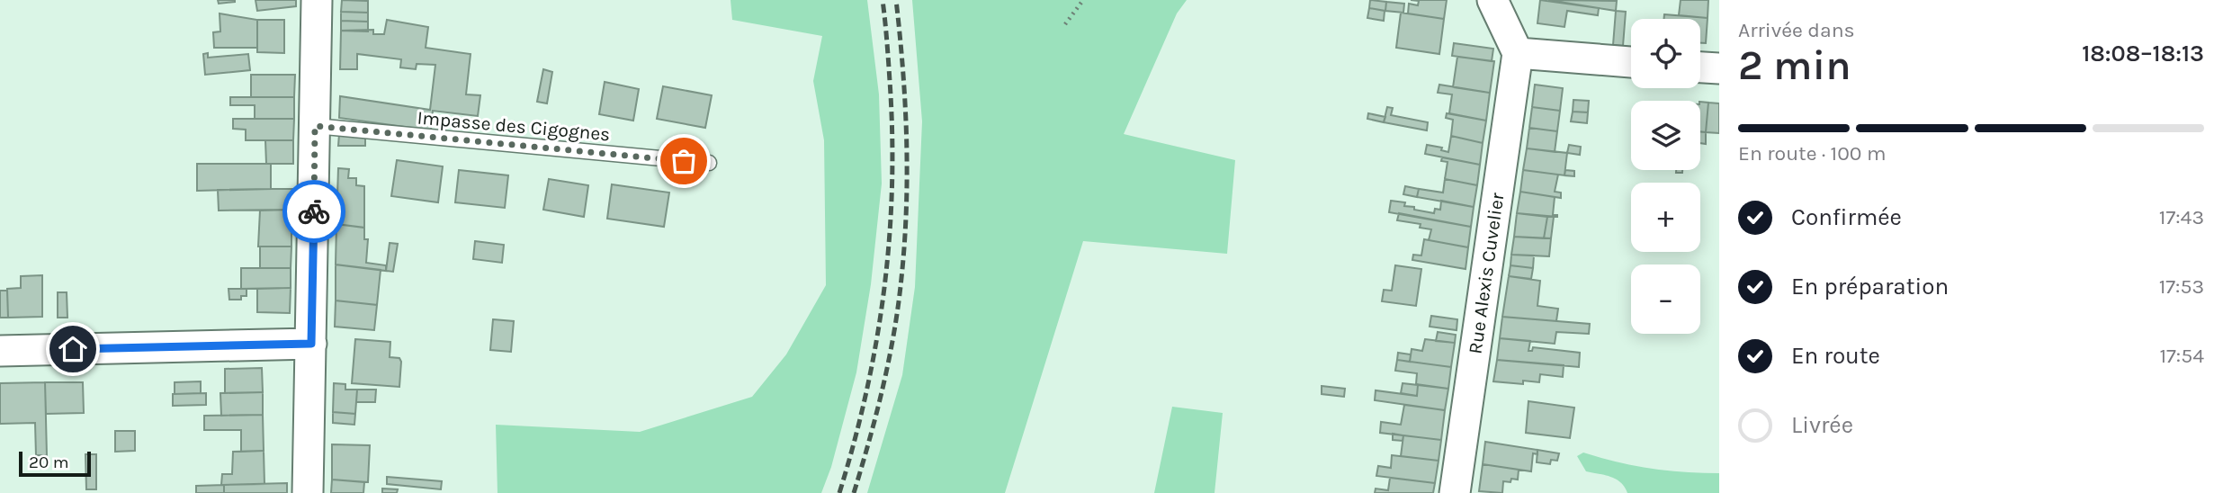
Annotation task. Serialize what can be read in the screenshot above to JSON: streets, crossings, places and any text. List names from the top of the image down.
{
  "streets": {
    "street": ["Rue Alexis Cuvelier"],
    "lane": ["Impasse des Cigognes"]
  },
  "scale_bar": "20 m",
  "page": {
    "heading": ["2 min", "Arrivée dans", "18:08–18:13"],
    "map_buttons": ["+", "−"],
    "bar": "En route · 100 m",
    "list": [
      ["Confirmée", "17:43"],
      ["En préparation", "17:53"],
      ["En route", "17:54"],
      "Livrée"
    ],
    "scale": "20 m"
  }
}
